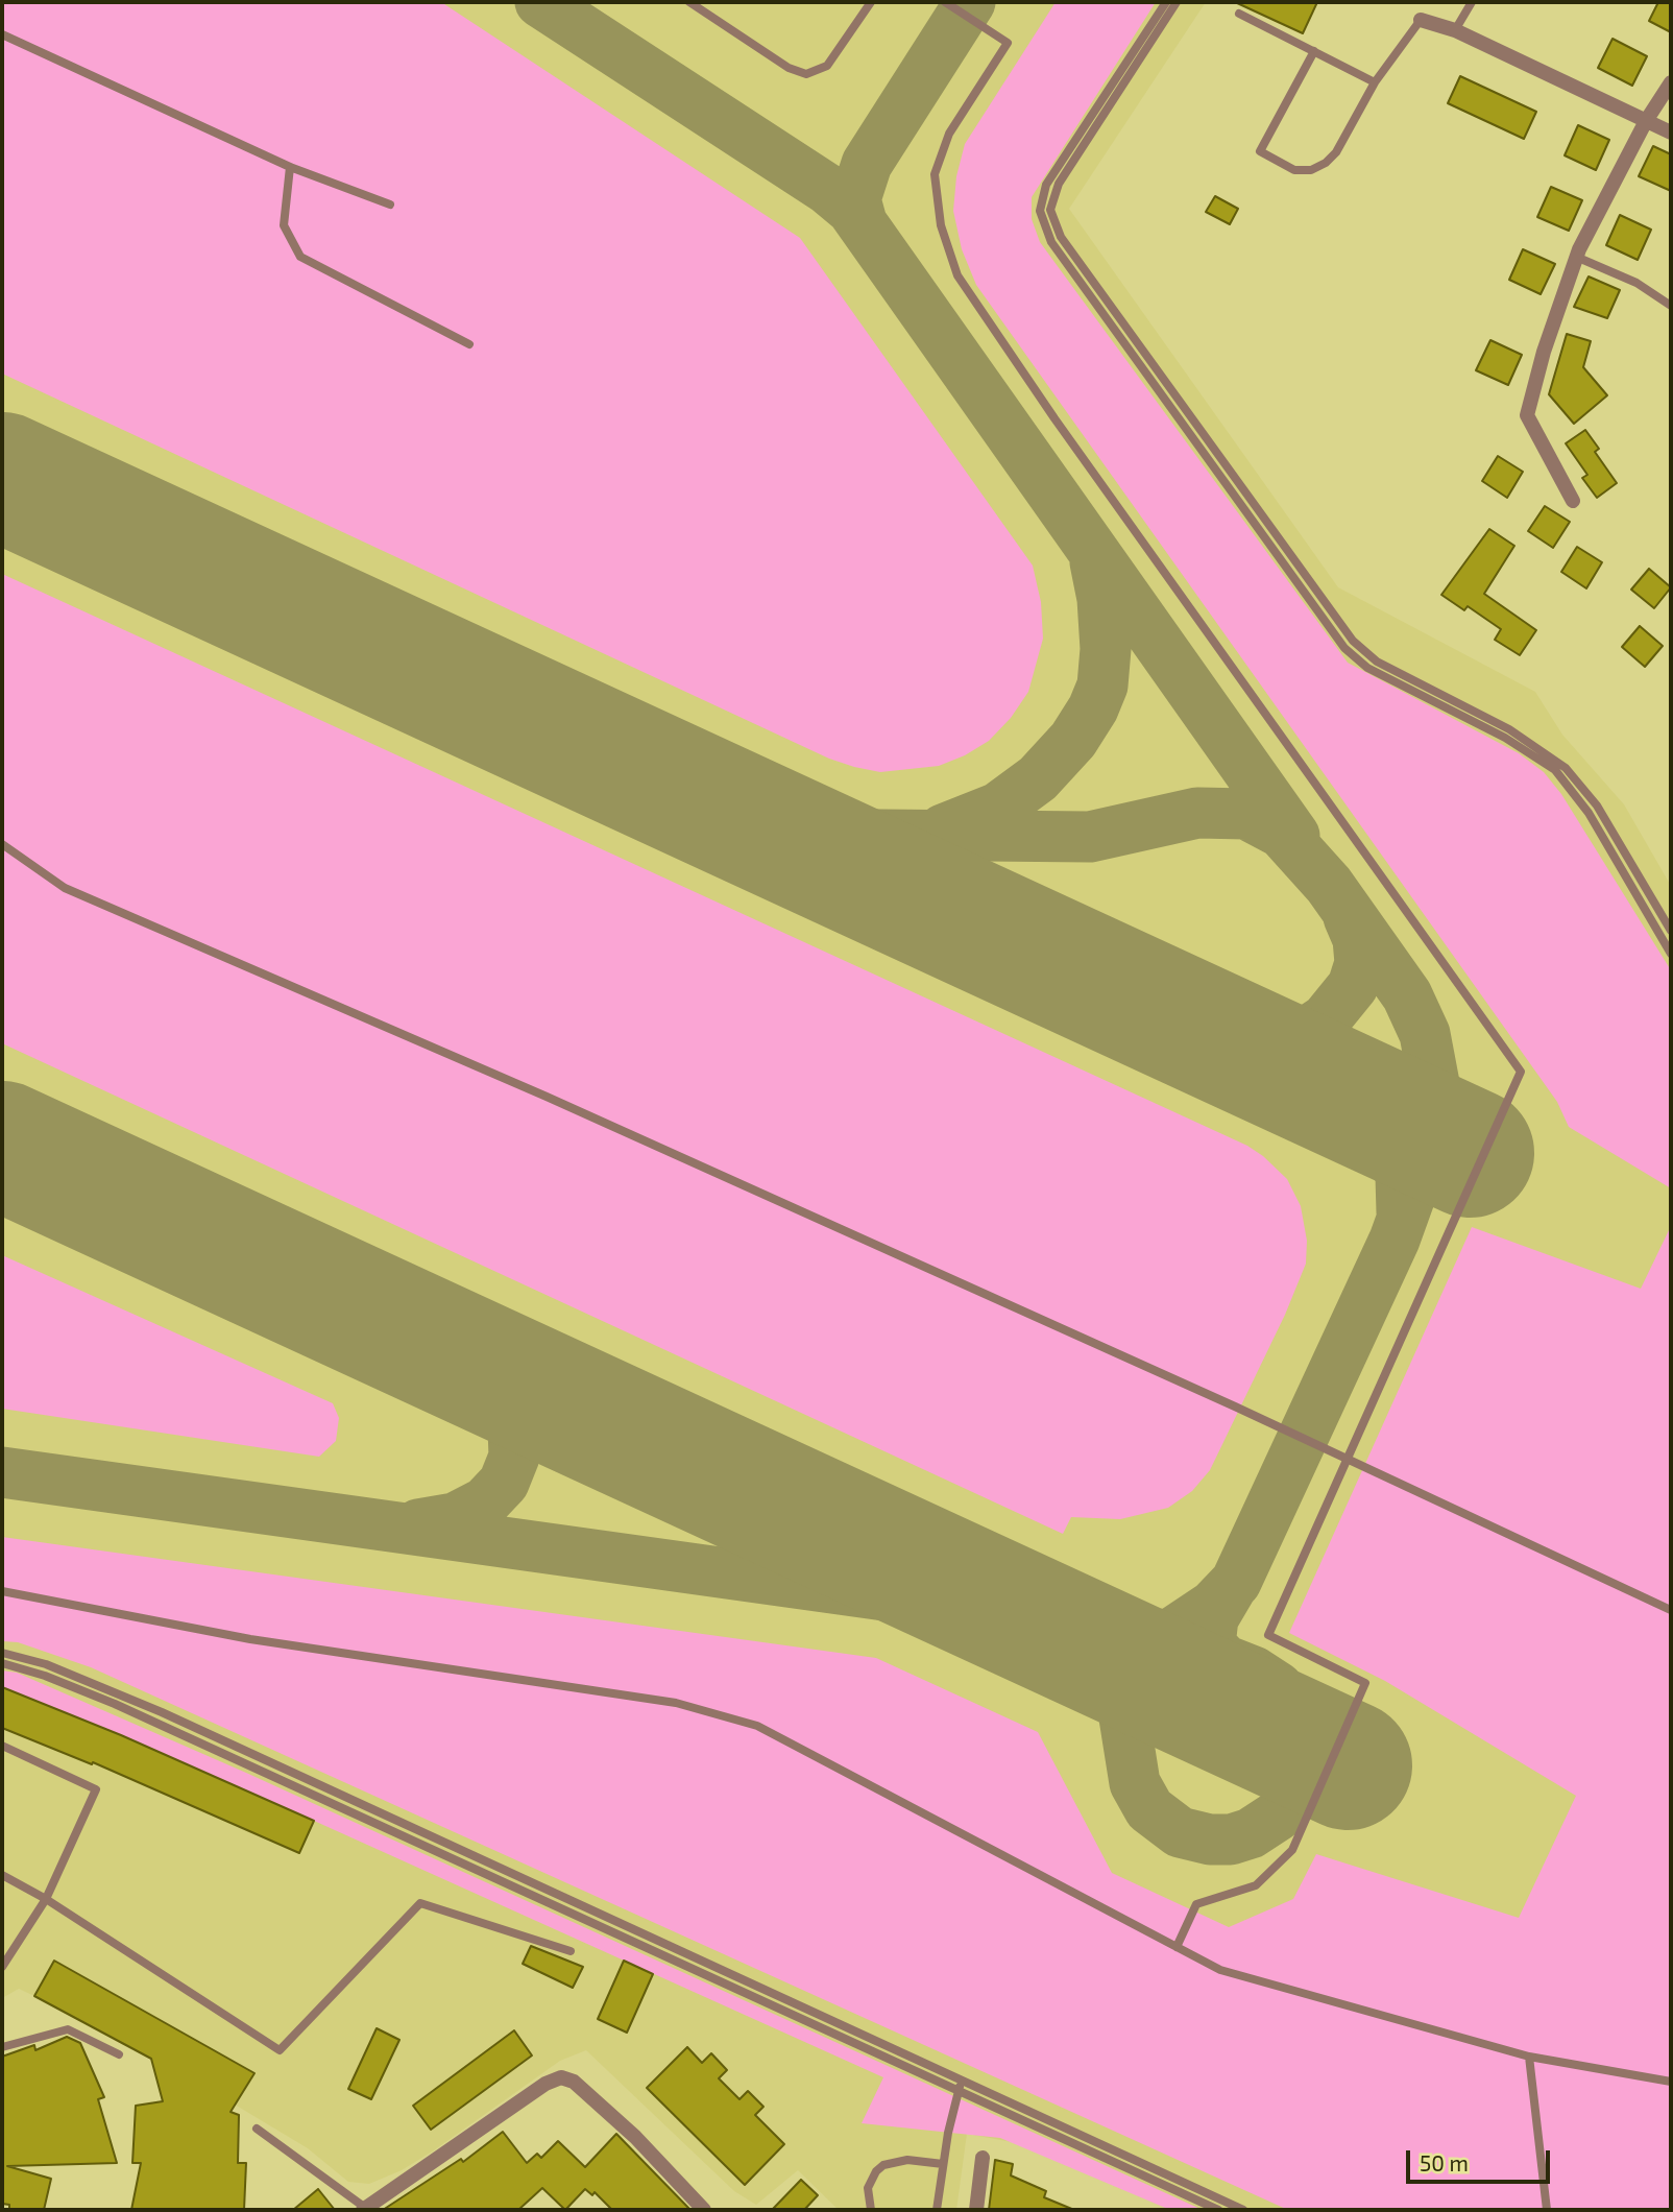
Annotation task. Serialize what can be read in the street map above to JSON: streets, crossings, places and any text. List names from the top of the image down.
{
  "scale_bar": "50 m"
}
